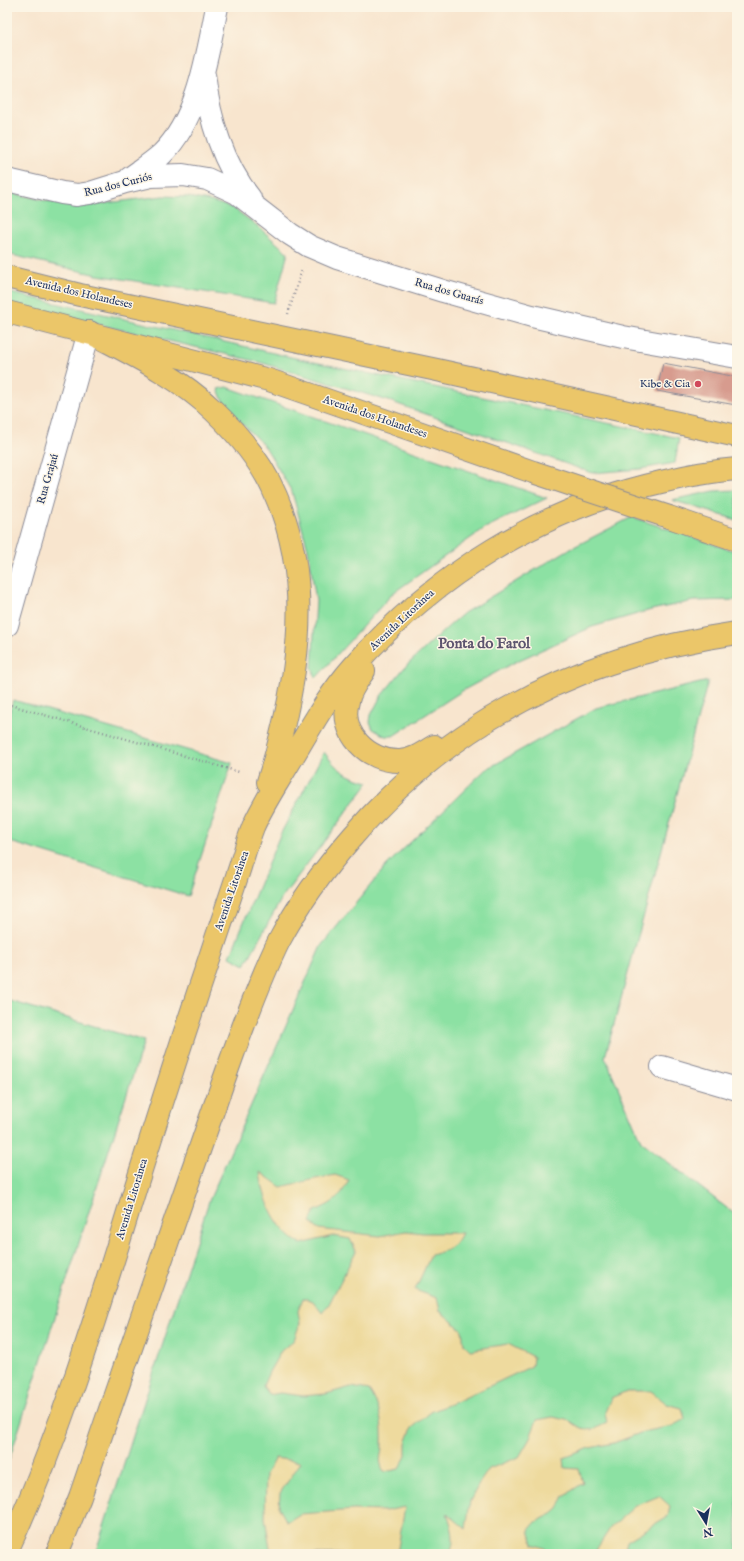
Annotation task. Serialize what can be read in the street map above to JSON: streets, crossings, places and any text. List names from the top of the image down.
{
  "streets": {
    "main road": ["Avenida dos Holandeses", "Avenida Litorânea"],
    "street": ["Rua dos Curiós", "Rua dos Guarás", "Rua Grajaú"]
  },
  "crossings": [
    ["Rua dos Curiós", "Rua dos Guarás"],
    ["Avenida dos Holandeses", "Rua Grajaú"]
  ],
  "districts": ["Ponta do Farol"],
  "places": ["Kibe & Cia"],
  "north": "bottom"
}
